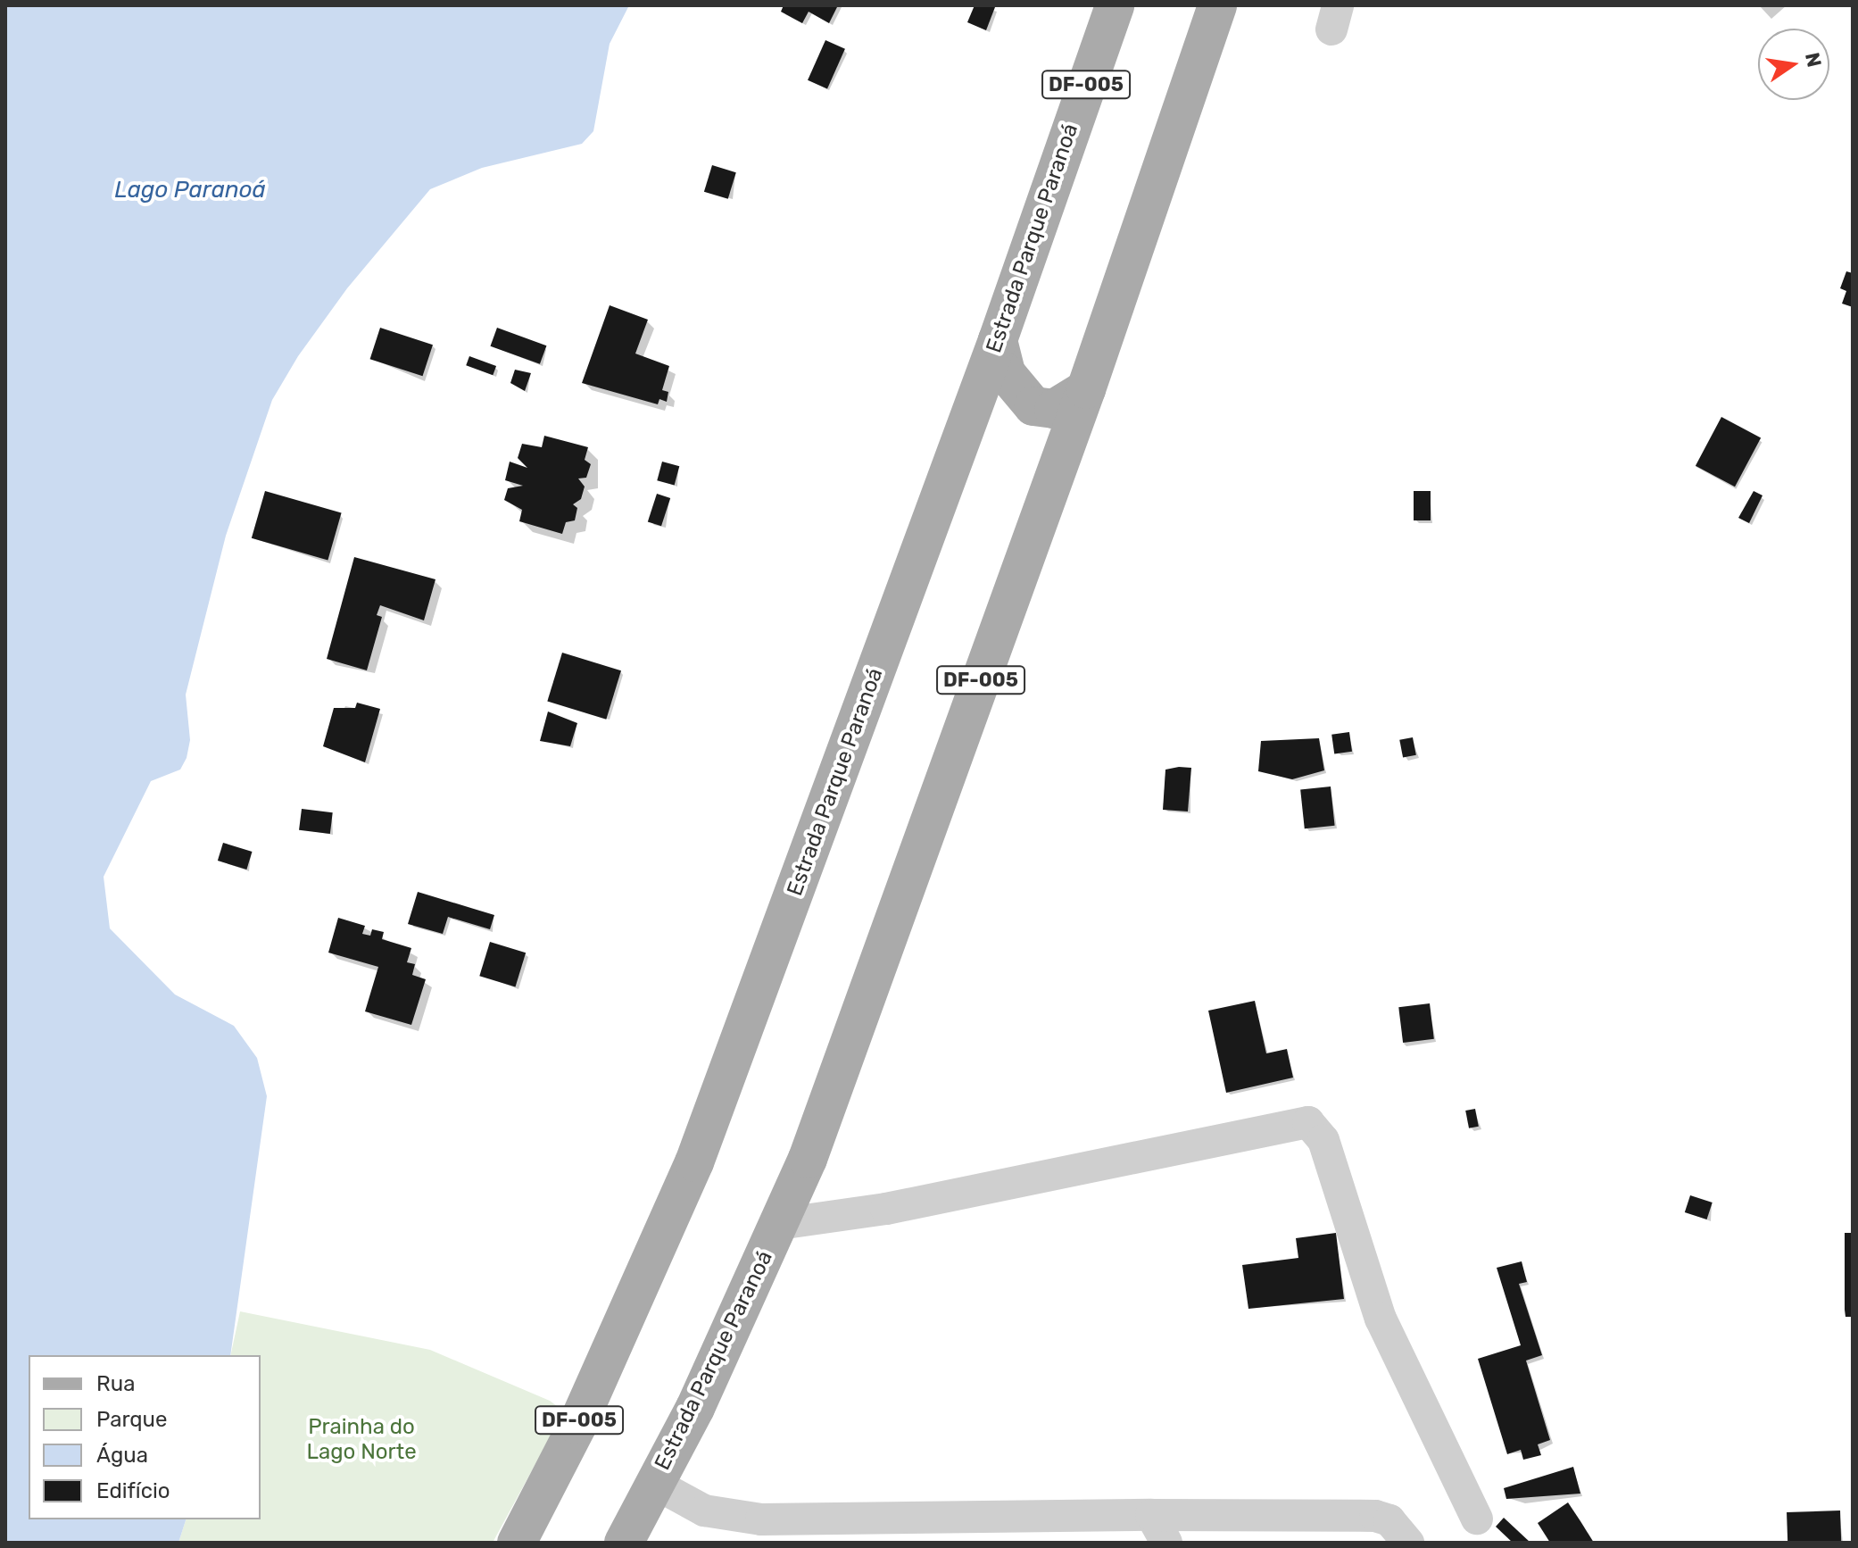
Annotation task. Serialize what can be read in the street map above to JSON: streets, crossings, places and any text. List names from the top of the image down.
{
  "streets": {
    "main road": ["DF-005", "Estrada Parque Paranoá"]
  },
  "water": ["Lago Paranoá"],
  "parks": ["Prainha do Lago Norte"],
  "legend": [
    "Rua",
    "Parque",
    "Água",
    "Edifício"
  ],
  "north": "right"
}
